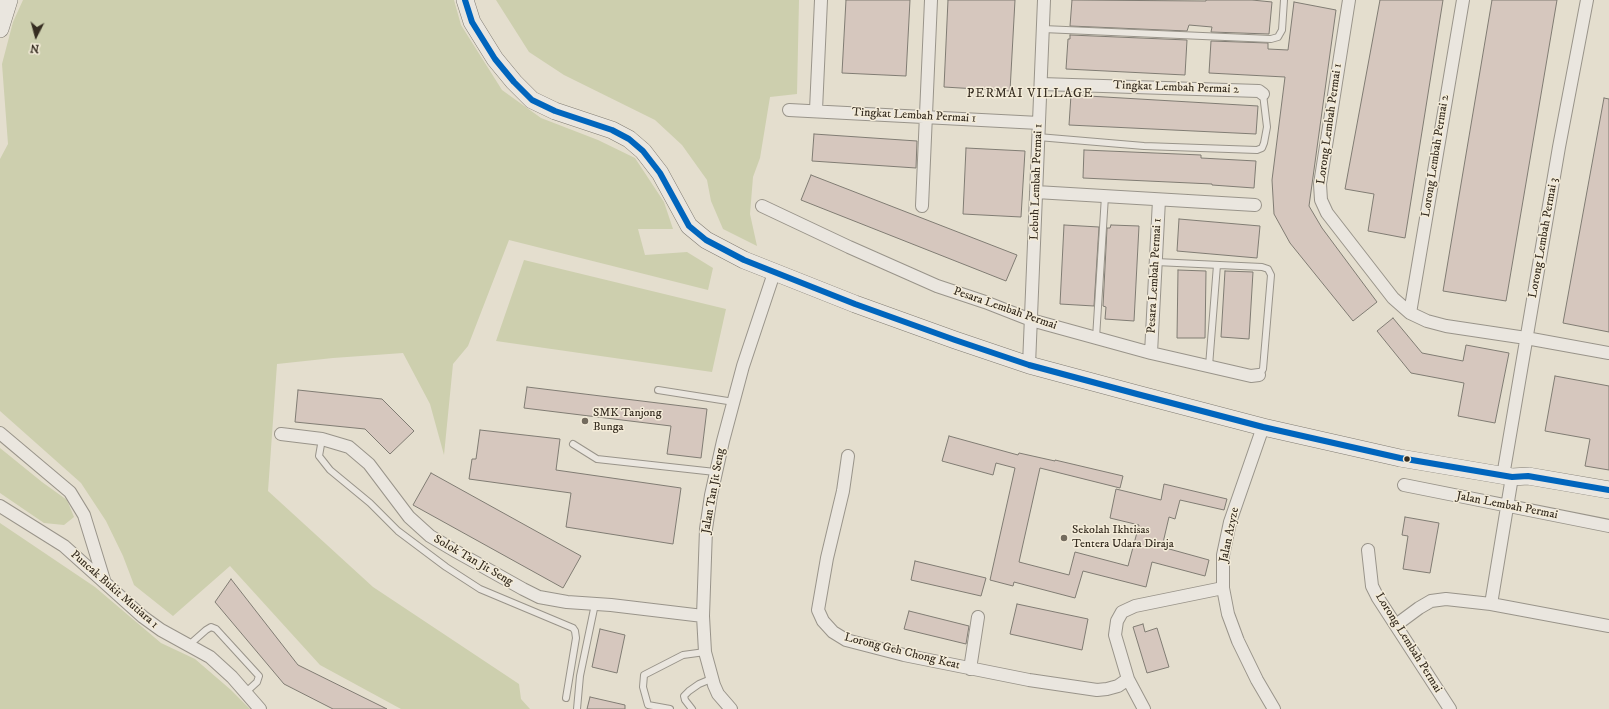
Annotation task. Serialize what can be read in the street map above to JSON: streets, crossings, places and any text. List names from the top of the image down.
{
  "streets": {
    "street": [
      "Tingkat Lembah Permai 2",
      "Tingkat Lembah Permai 1",
      "Lorong Lembah Permai 1",
      "Lorong Lembah Permai 2",
      "Lebuh Lembah Permai 1",
      "Lorong Lembah Permai 3",
      "Pesara Lembah Permai 1",
      "Pesara Lembah Permai",
      "Jalan Tan Jit Seng",
      "Jalan Lembah Permai",
      "Jalan Azyze",
      "Solok Tan Jit Seng",
      "Puncak Bukit Mutiara 1",
      "Lorong Lembah Permai",
      "Lorong Geh Chong Keat"
    ]
  },
  "crossings": [
    ["Tingkat Lembah Permai 2", "Lebuh Lembah Permai 1"],
    ["Tingkat Lembah Permai 1", "Lebuh Lembah Permai 1"],
    ["Lorong Lembah Permai 1", "Lorong Lembah Permai 2"],
    ["Lorong Lembah Permai 1", "Lorong Lembah Permai 3"],
    ["Lebuh Lembah Permai 1", "Pesara Lembah Permai"],
    ["Lorong Lembah Permai 3", "Jalan Lembah Permai"],
    ["Pesara Lembah Permai 1", "Pesara Lembah Permai"],
    ["Jalan Tan Jit Seng", "Solok Tan Jit Seng"]
  ],
  "districts": ["PERMAI VILLAGE"],
  "places": ["SMK Tanjong Bunga", "Sekolah Ikhtisas Tentera Udara Diraja"],
  "north": "bottom"
}
